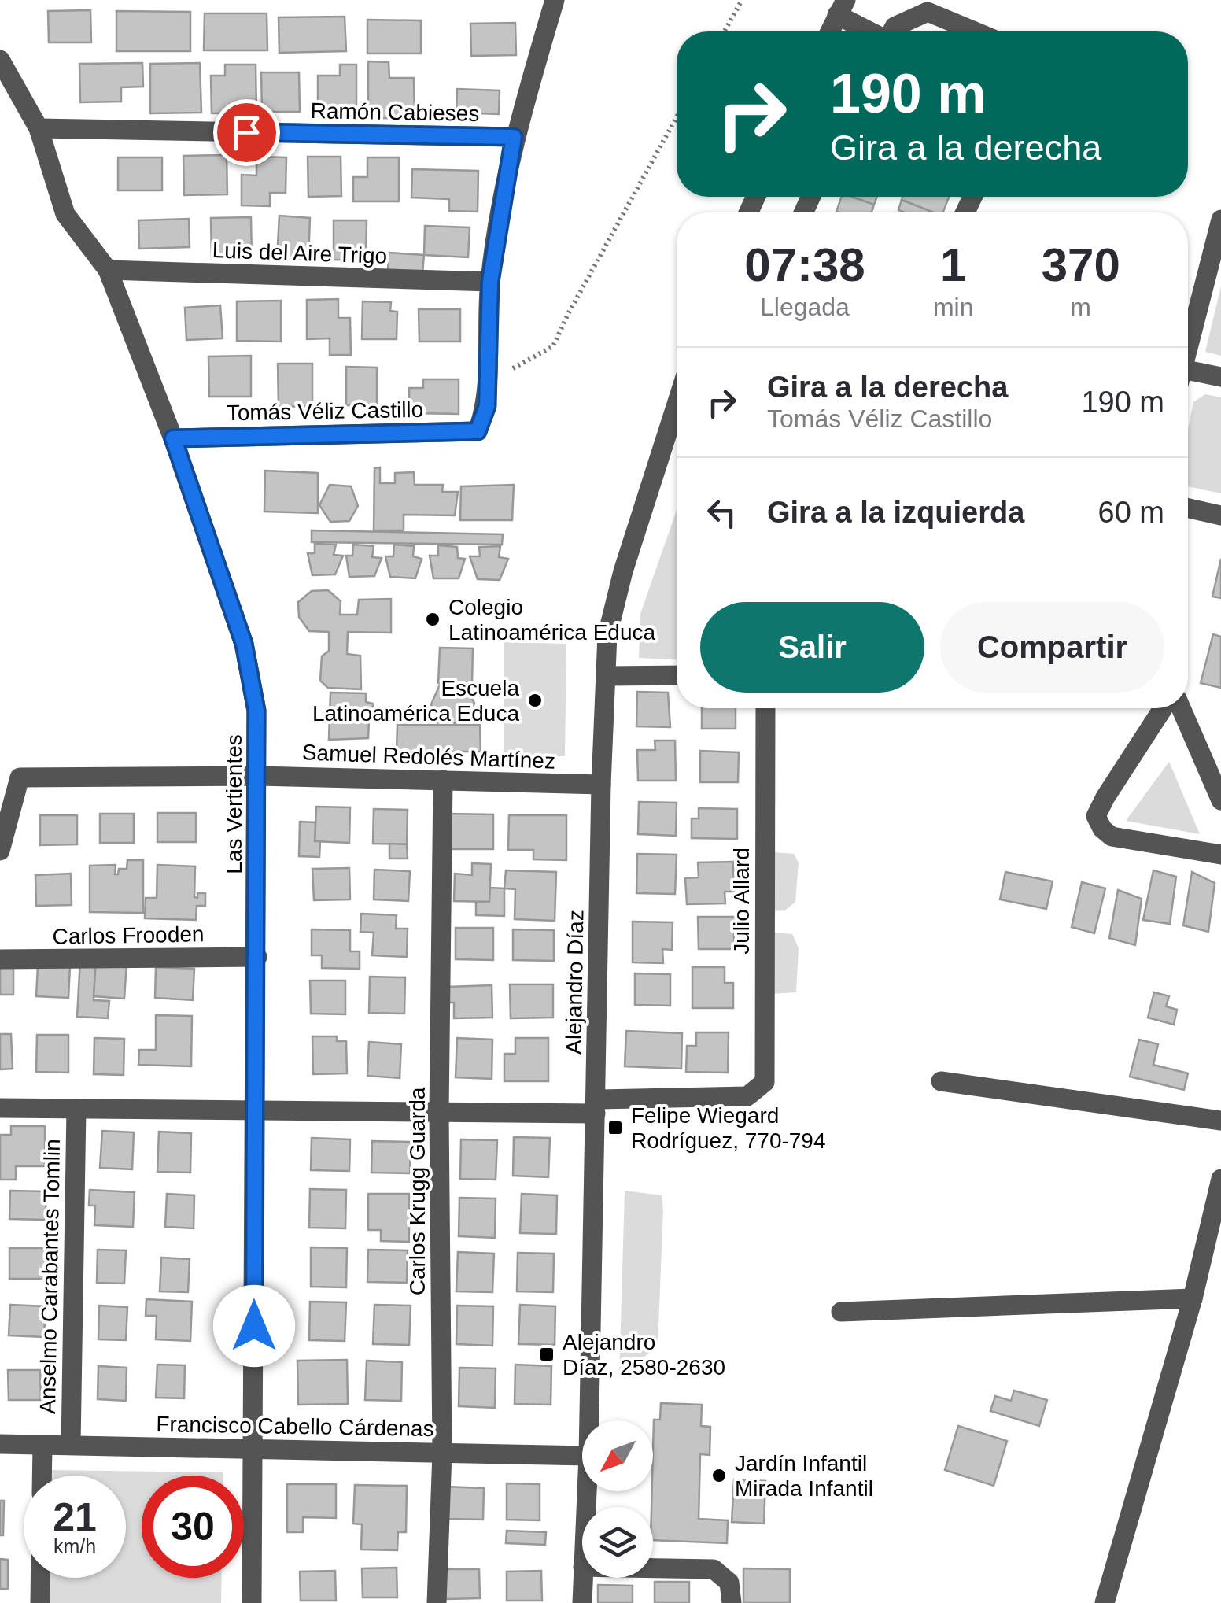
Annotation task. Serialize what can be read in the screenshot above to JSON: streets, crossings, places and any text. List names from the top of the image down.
{
  "streets": {
    "street": [
      "Ramón Cabieses",
      "Luis del Aire Trigo",
      "Tomás Véliz Castillo",
      "Samuel Redolés Martínez",
      "Las Vertientes",
      "Julio Allard",
      "Carlos Frooden",
      "Alejandro Díaz",
      "Carlos Krugg Guarda",
      "Anselmo Carabantes Tomlin",
      "Francisco Cabello Cárdenas"
    ]
  },
  "crossings": [
    ["Ramón Cabieses", "Las Vertientes"],
    ["Luis del Aire Trigo", "Las Vertientes"],
    ["Tomás Véliz Castillo", "Las Vertientes"],
    ["Samuel Redolés Martínez", "Las Vertientes"],
    ["Samuel Redolés Martínez", "Alejandro Díaz"],
    ["Samuel Redolés Martínez", "Carlos Krugg Guarda"],
    ["Las Vertientes", "Carlos Frooden"],
    ["Las Vertientes", "Francisco Cabello Cárdenas"],
    ["Julio Allard", "Alejandro Díaz"],
    ["Carlos Krugg Guarda", "Francisco Cabello Cárdenas"],
    ["Anselmo Carabantes Tomlin", "Francisco Cabello Cárdenas"]
  ],
  "places": {
    "other": ["Colegio Latinoamérica Educa", "Escuela Latinoamérica Educa", "Jardín Infantil Mirada Infantil"],
    "transit": ["Felipe Wiegard Rodríguez, 770-794", "Alejandro Díaz, 2580-2630"]
  },
  "north": "bottom left",
  "page": {
    "turn": ["190 m", "Gira a la derecha"],
    "eta": [
      "07:38",
      "Llegada",
      "1",
      "min",
      "370",
      "m"
    ],
    "list": [
      {
        "name": "Gira a la derecha",
        "note": "Tomás Véliz Castillo",
        "value": "190 m"
      },
      {
        "name": "Gira a la izquierda",
        "value": "60 m"
      }
    ],
    "buttons": ["Salir", "Compartir"],
    "speed": "21 km/h",
    "limit": "30"
  }
}
